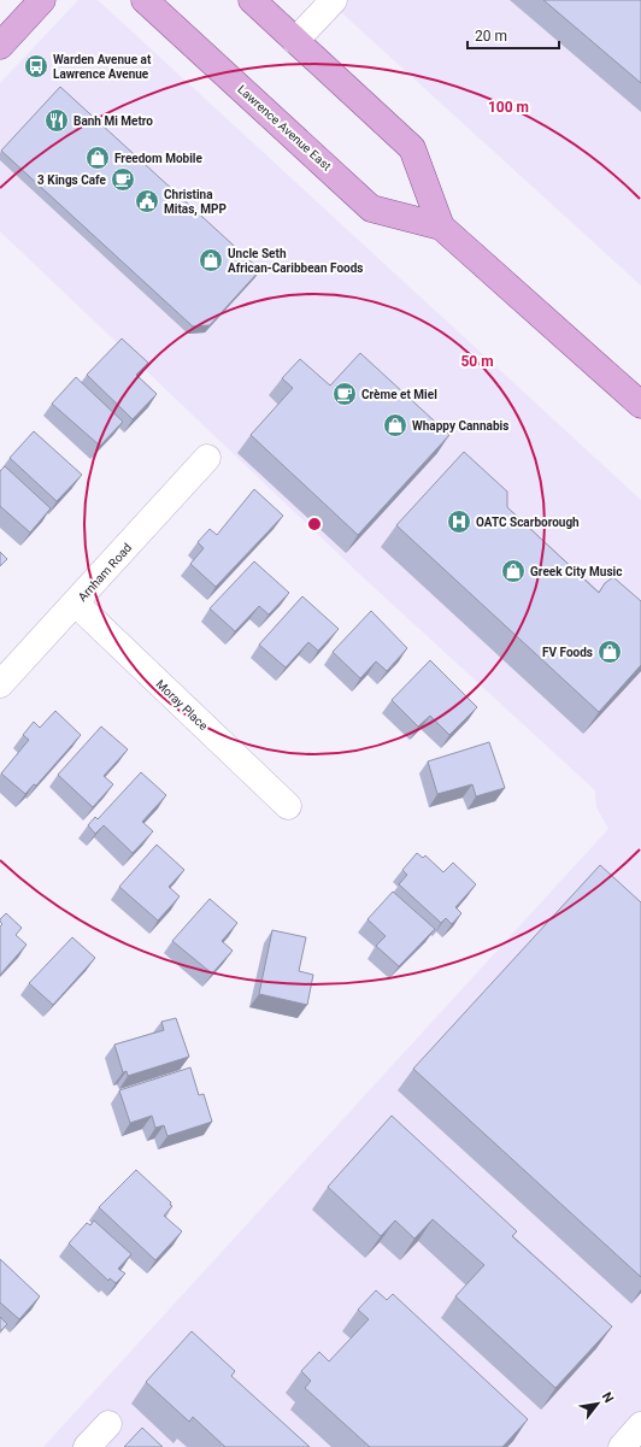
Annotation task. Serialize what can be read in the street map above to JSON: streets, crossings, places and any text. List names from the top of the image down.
{
  "streets": {
    "main road": ["Lawrence Avenue East"],
    "street": ["Arnham Road", "Moray Place"]
  },
  "crossings": [
    ["Arnham Road", "Moray Place"]
  ],
  "places": {
    "bus stop": ["Warden Avenue at Lawrence Avenue"],
    "restaurant": ["Banh Mi Metro"],
    "shop": [
      "Freedom Mobile",
      "Uncle Seth African-Caribbean Foods",
      "Whappy Cannabis",
      "Greek City Music",
      "FV Foods"
    ],
    "cafe": ["3 Kings Cafe", "Crème et Miel"],
    "public building": ["Christina Mitas, MPP"],
    "hospital": ["OATC Scarborough"]
  },
  "scale_bar": "20 m",
  "north": "top right",
  "rings": ["100 m", "50 m"]
}
